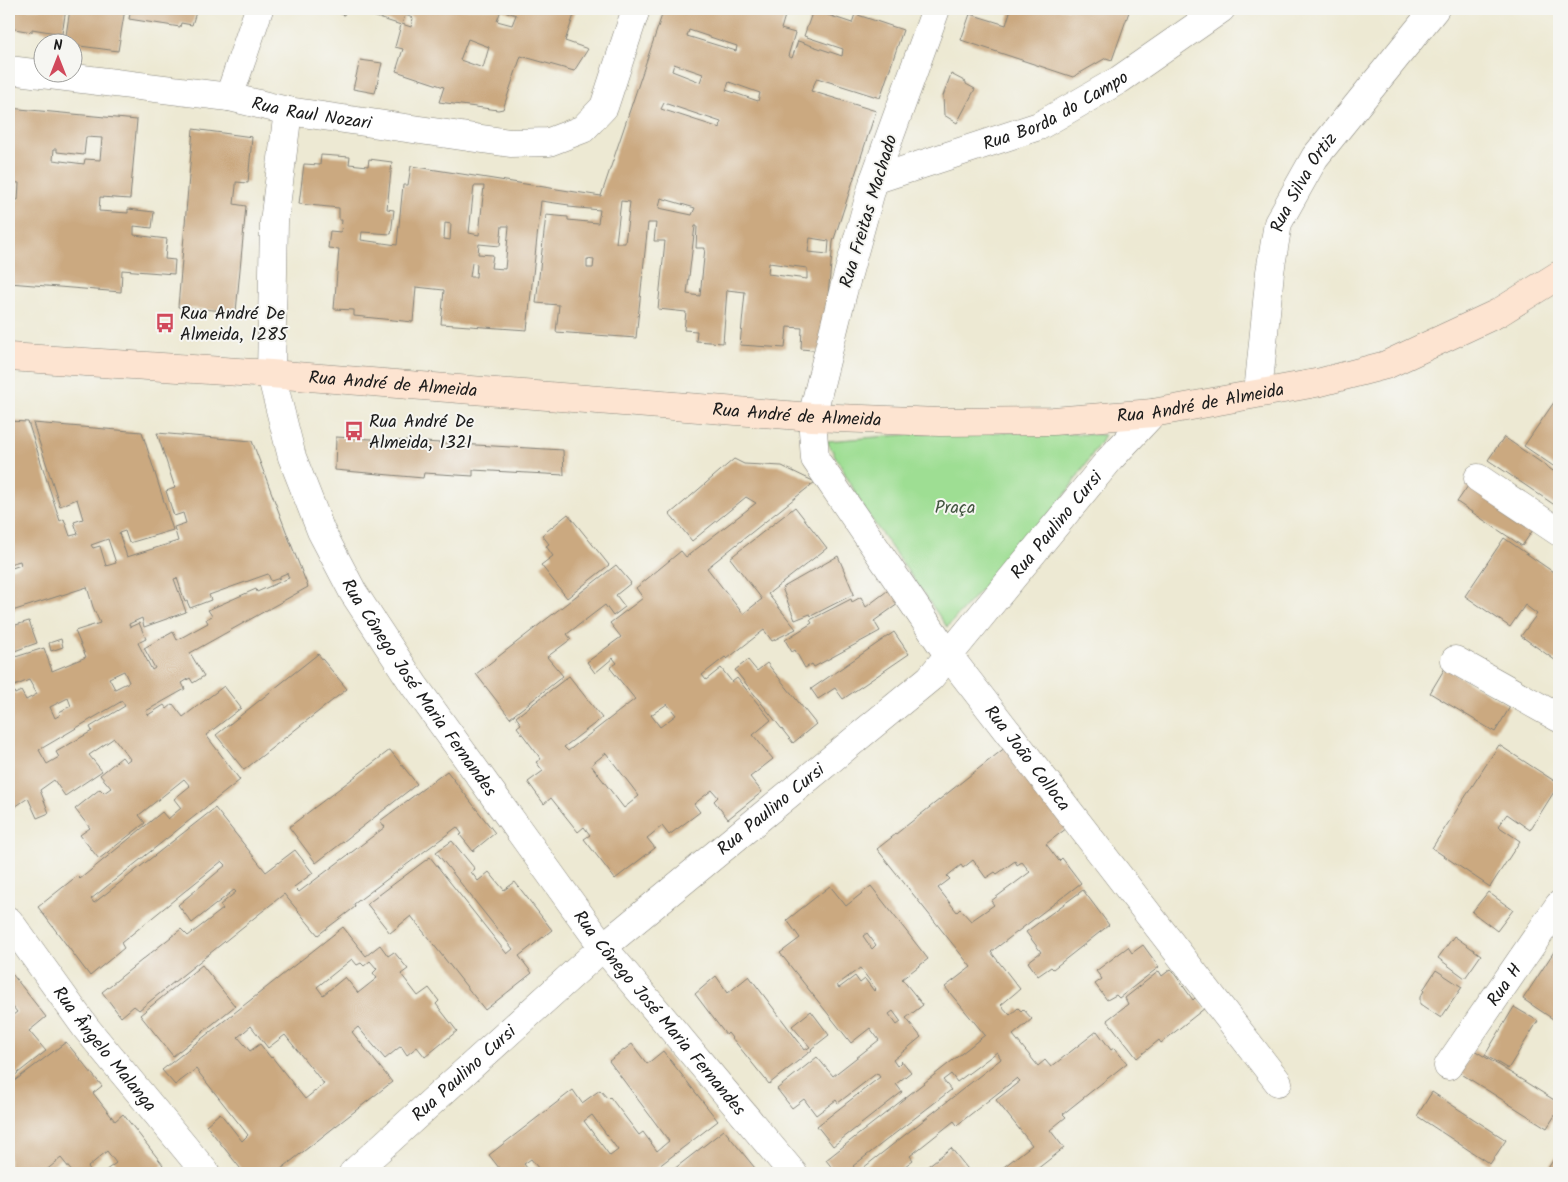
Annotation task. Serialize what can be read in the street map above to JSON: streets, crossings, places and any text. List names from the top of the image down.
{
  "streets": {
    "main road": ["Rua André de Almeida"],
    "street": [
      "Rua Borda do Campo",
      "Rua Raul Nozari",
      "Rua Silva Ortiz",
      "Rua Freitas Machado",
      "Rua Paulino Cursi",
      "Rua Cônego José Maria Fernandes",
      "Rua João Colloca",
      "Rua H",
      "Rua Ângelo Malanga"
    ]
  },
  "crossings": [
    ["Rua Borda do Campo", "Rua Freitas Machado"],
    ["Rua Raul Nozari", "Rua Cônego José Maria Fernandes"],
    ["Rua Silva Ortiz", "Rua André de Almeida"],
    ["Rua Freitas Machado", "Rua André de Almeida"],
    ["Rua Freitas Machado", "Rua João Colloca"],
    ["Rua André de Almeida", "Rua Paulino Cursi"],
    ["Rua André de Almeida", "Rua Cônego José Maria Fernandes"],
    ["Rua André de Almeida", "Rua João Colloca"],
    ["Rua Paulino Cursi", "Rua Cônego José Maria Fernandes"],
    ["Rua Paulino Cursi", "Rua João Colloca"]
  ],
  "parks": ["Praça"],
  "places": {
    "bus stop": ["Rua André De Almeida, 1285", "Rua André De Almeida, 1321"]
  },
  "north": "top"
}
